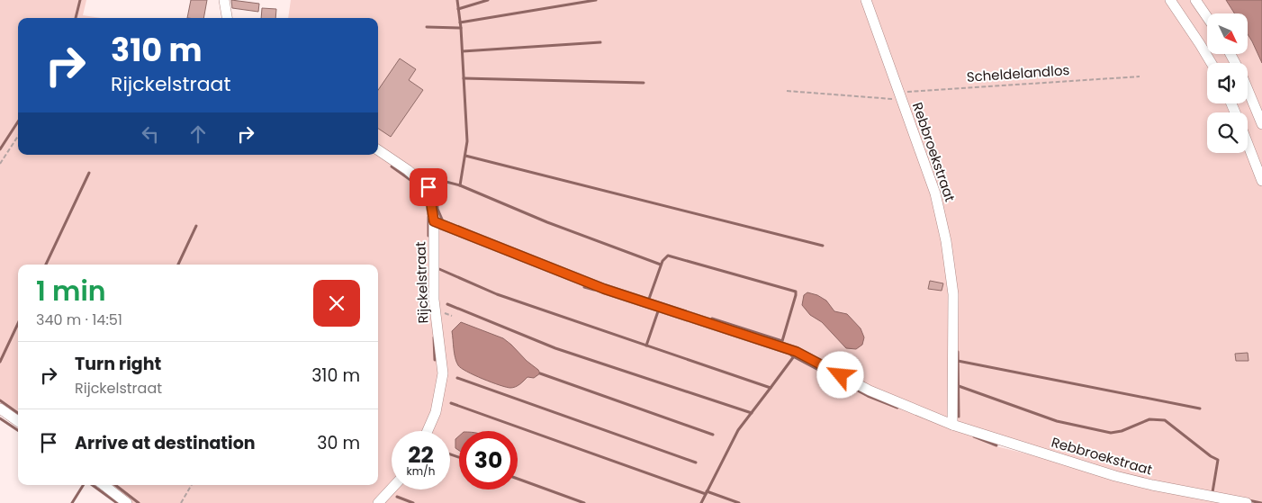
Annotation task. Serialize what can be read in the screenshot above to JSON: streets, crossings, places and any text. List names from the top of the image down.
{
  "streets": {
    "street": ["Rebbroekstraat", "Rijckelstraat"],
    "path": ["Scheldelandlos"]
  },
  "crossings": [
    ["Scheldelandlos", "Rebbroekstraat"],
    ["Rebbroekstraat", "Rijckelstraat"]
  ],
  "north": "bottom right",
  "page": {
    "turn": ["310 m", "Rijckelstraat"],
    "heading": ["1 min", "340 m · 14:51"],
    "list": [
      {
        "name": "Turn right",
        "note": "Rijckelstraat",
        "value": "310 m"
      },
      {
        "name": "Arrive at destination",
        "value": "30 m"
      }
    ],
    "speed": "22 km/h",
    "limit": "30"
  }
}
